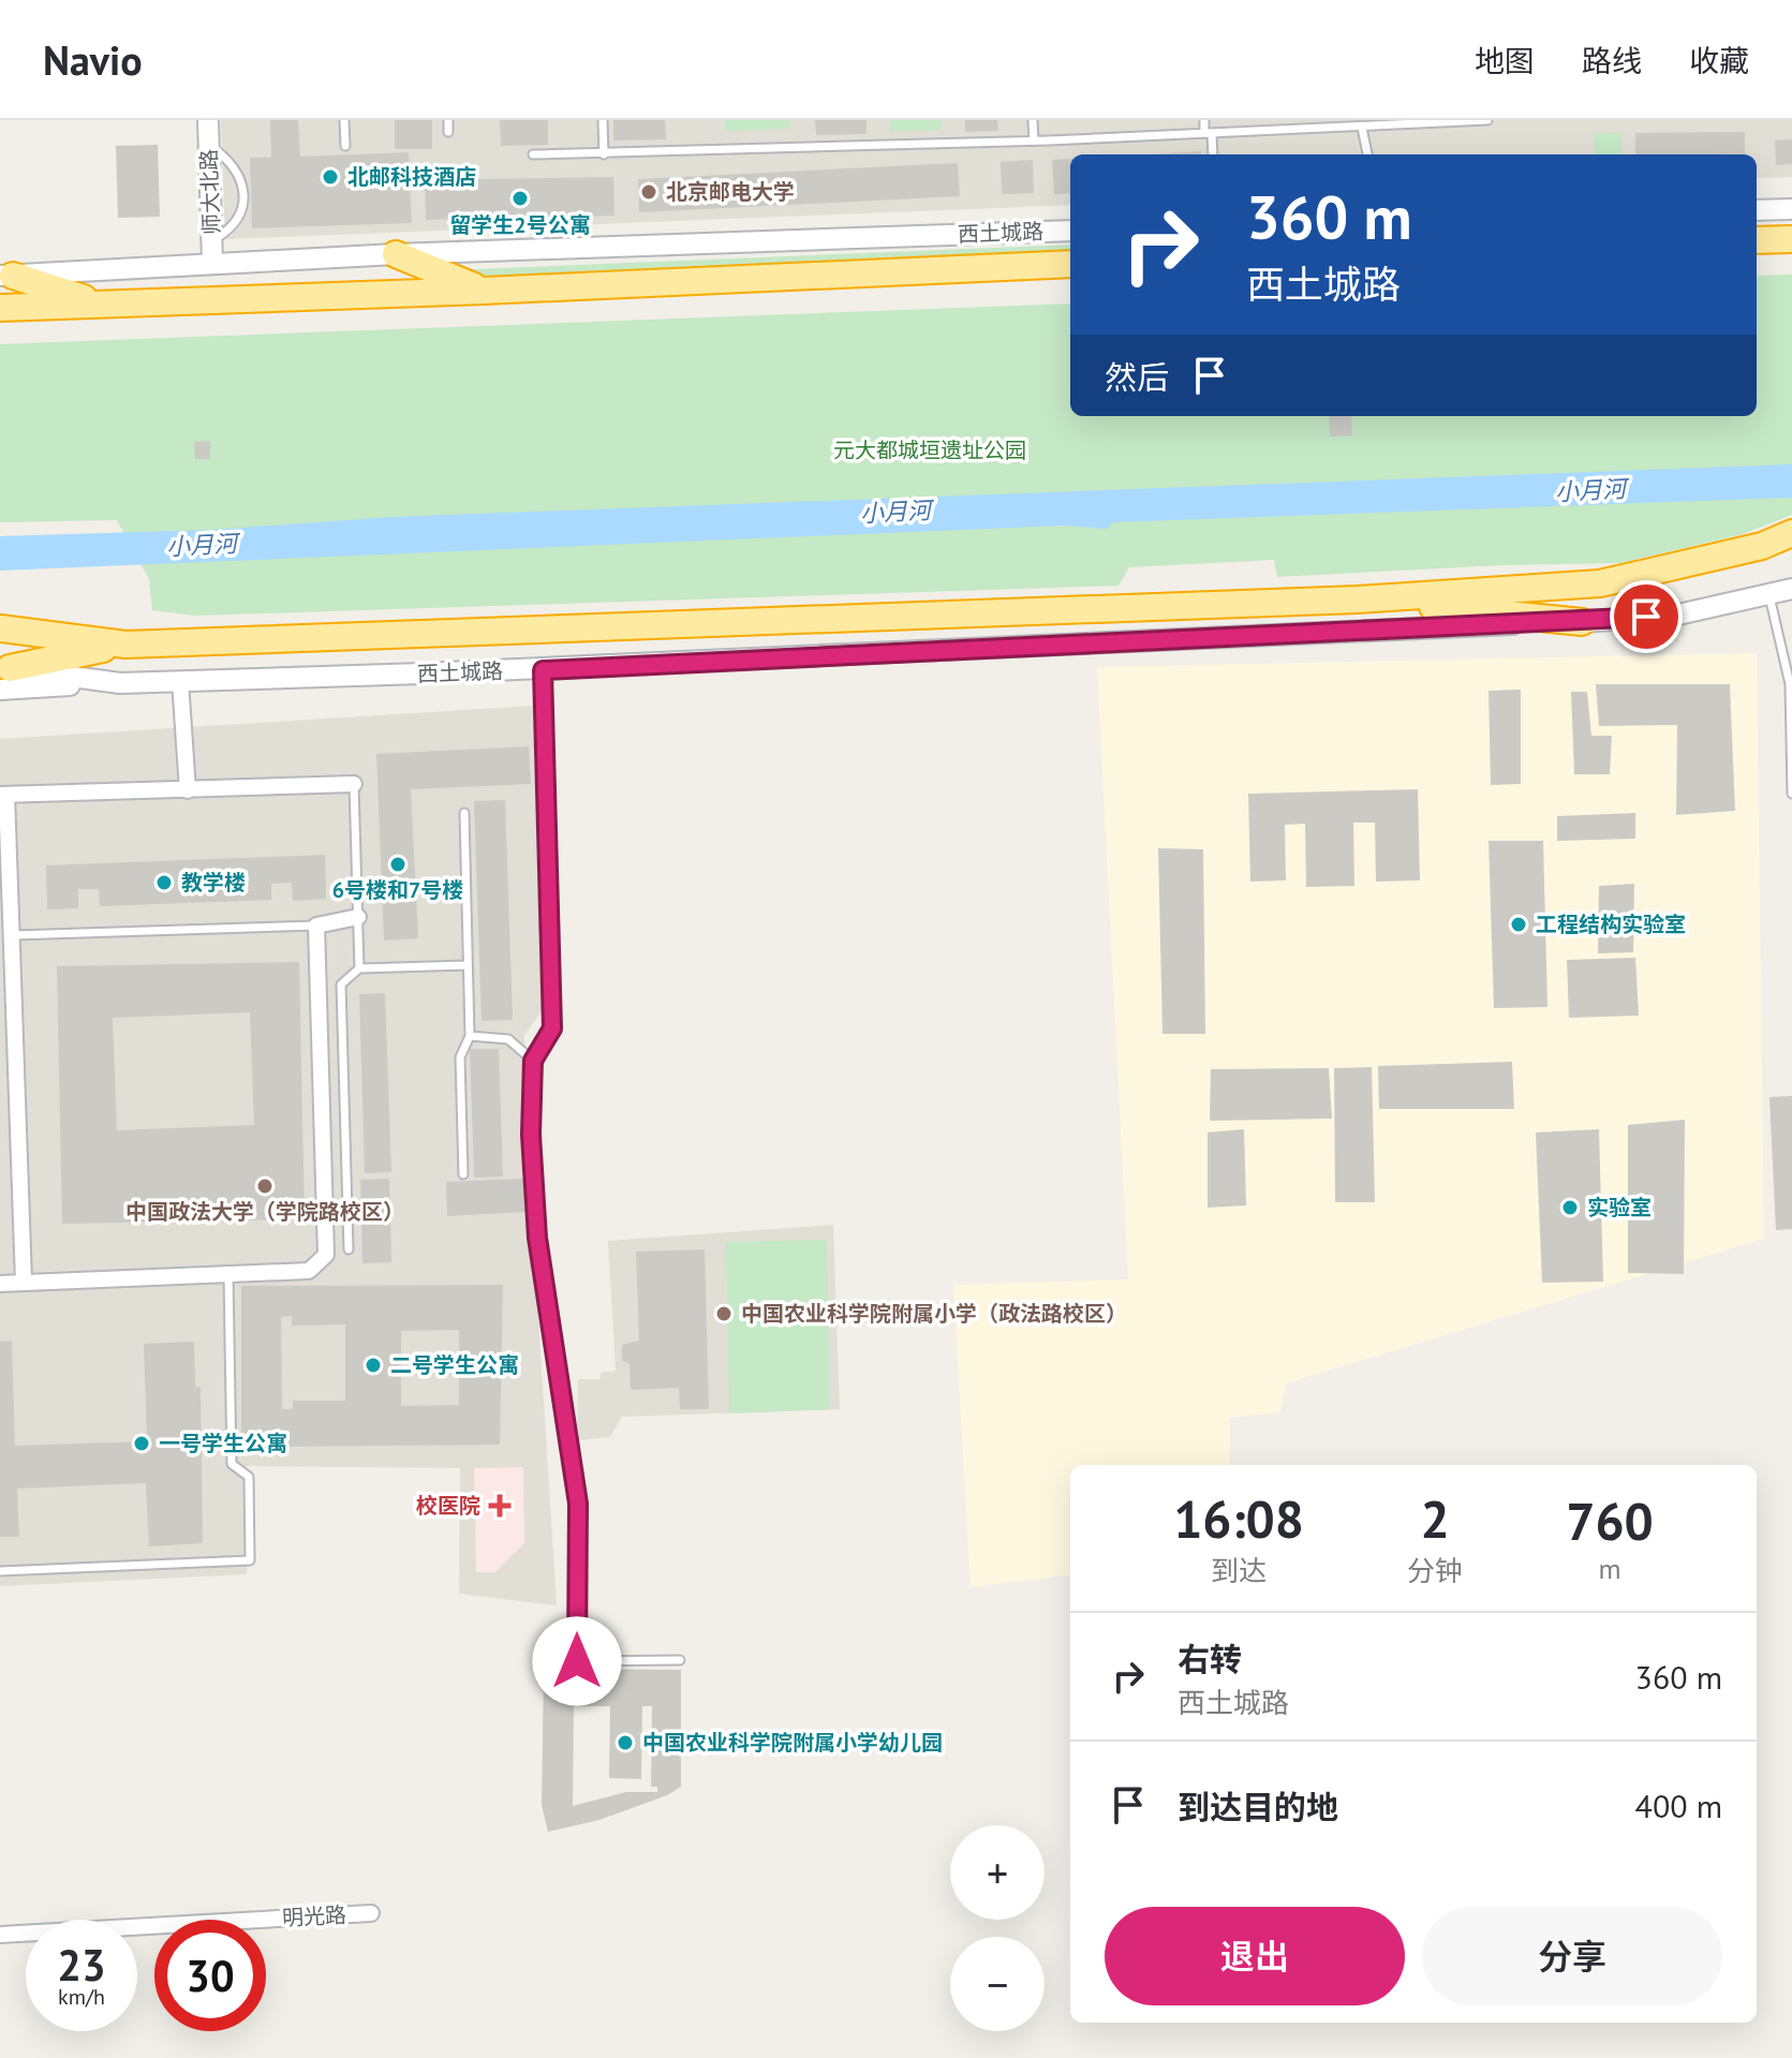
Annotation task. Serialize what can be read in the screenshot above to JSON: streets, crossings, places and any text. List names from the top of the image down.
{
  "streets": {
    "highway": ["西土城路"],
    "street": ["师大北路", "明光路"]
  },
  "crossings": [
    ["师大北路", "西土城路"]
  ],
  "water": ["小月河"],
  "parks": ["元大都城垣遗址公园"],
  "places": {
    "other": [
      "北邮科技酒店",
      "北京邮电大学",
      "留学生2号公寓",
      "6号楼和7号楼",
      "教学楼",
      "工程结构实验室",
      "中国政法大学（学院路校区）",
      "实验室",
      "中国农业科学院附属小学（政法路校区）",
      "二号学生公寓",
      "一号学生公寓",
      "中国农业科学院附属小学幼儿园"
    ],
    "health": ["校医院"]
  },
  "page": {
    "header": "Navio",
    "nav": ["地图", "路线", "收藏"],
    "turn": ["360 m", "西土城路"],
    "then": "然后",
    "eta": [
      "16:08",
      "到达",
      "2",
      "分钟",
      "760",
      "m"
    ],
    "list": [
      {
        "name": "右转",
        "note": "西土城路",
        "value": "360 m"
      },
      {
        "name": "到达目的地",
        "value": "400 m"
      }
    ],
    "map_buttons": ["+", "−"],
    "buttons": ["退出", "分享"],
    "speed": "23 km/h",
    "limit": "30"
  }
}
